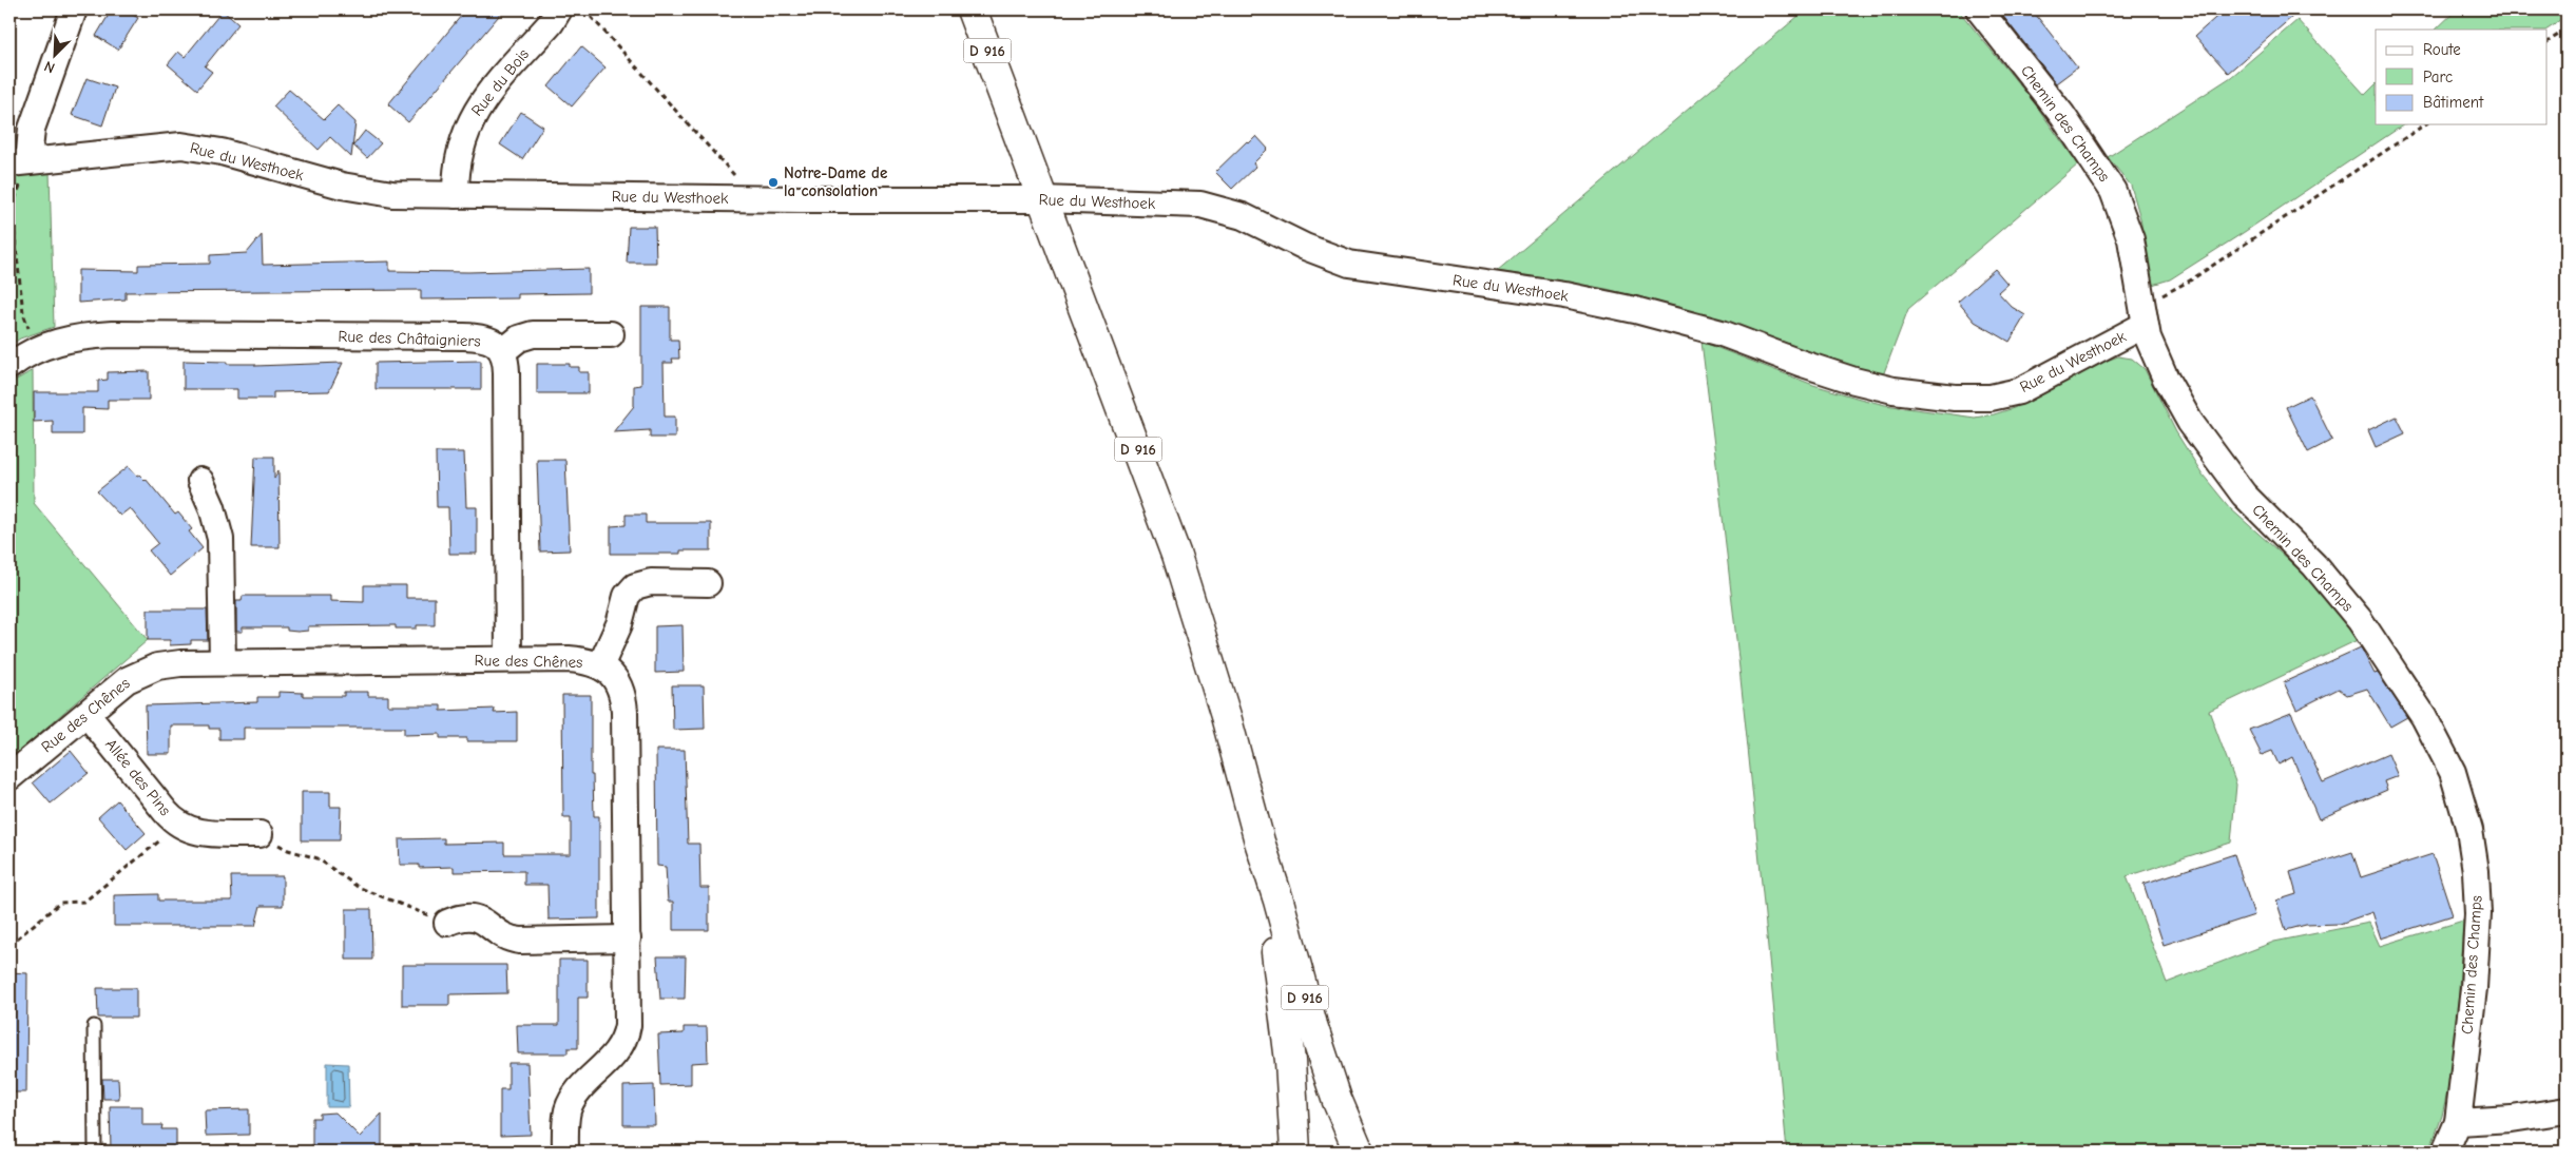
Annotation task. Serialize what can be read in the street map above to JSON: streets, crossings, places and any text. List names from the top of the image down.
{
  "streets": {
    "main road": ["D 916"],
    "street": [
      "Rue du Bois",
      "Chemin des Champs",
      "Rue du Westhoek",
      "Rue des Châtaigniers",
      "Rue des Chênes",
      "Allée des Pins"
    ]
  },
  "crossings": [
    ["D 916", "Rue du Westhoek"],
    ["Rue du Bois", "Rue du Westhoek"],
    ["Chemin des Champs", "Rue du Westhoek"],
    ["Rue des Châtaigniers", "Rue des Chênes"],
    ["Rue des Chênes", "Allée des Pins"]
  ],
  "places": ["Notre-Dame de la consolation"],
  "legend": ["Route", "Parc", "Bâtiment"],
  "north": "bottom left"
}
